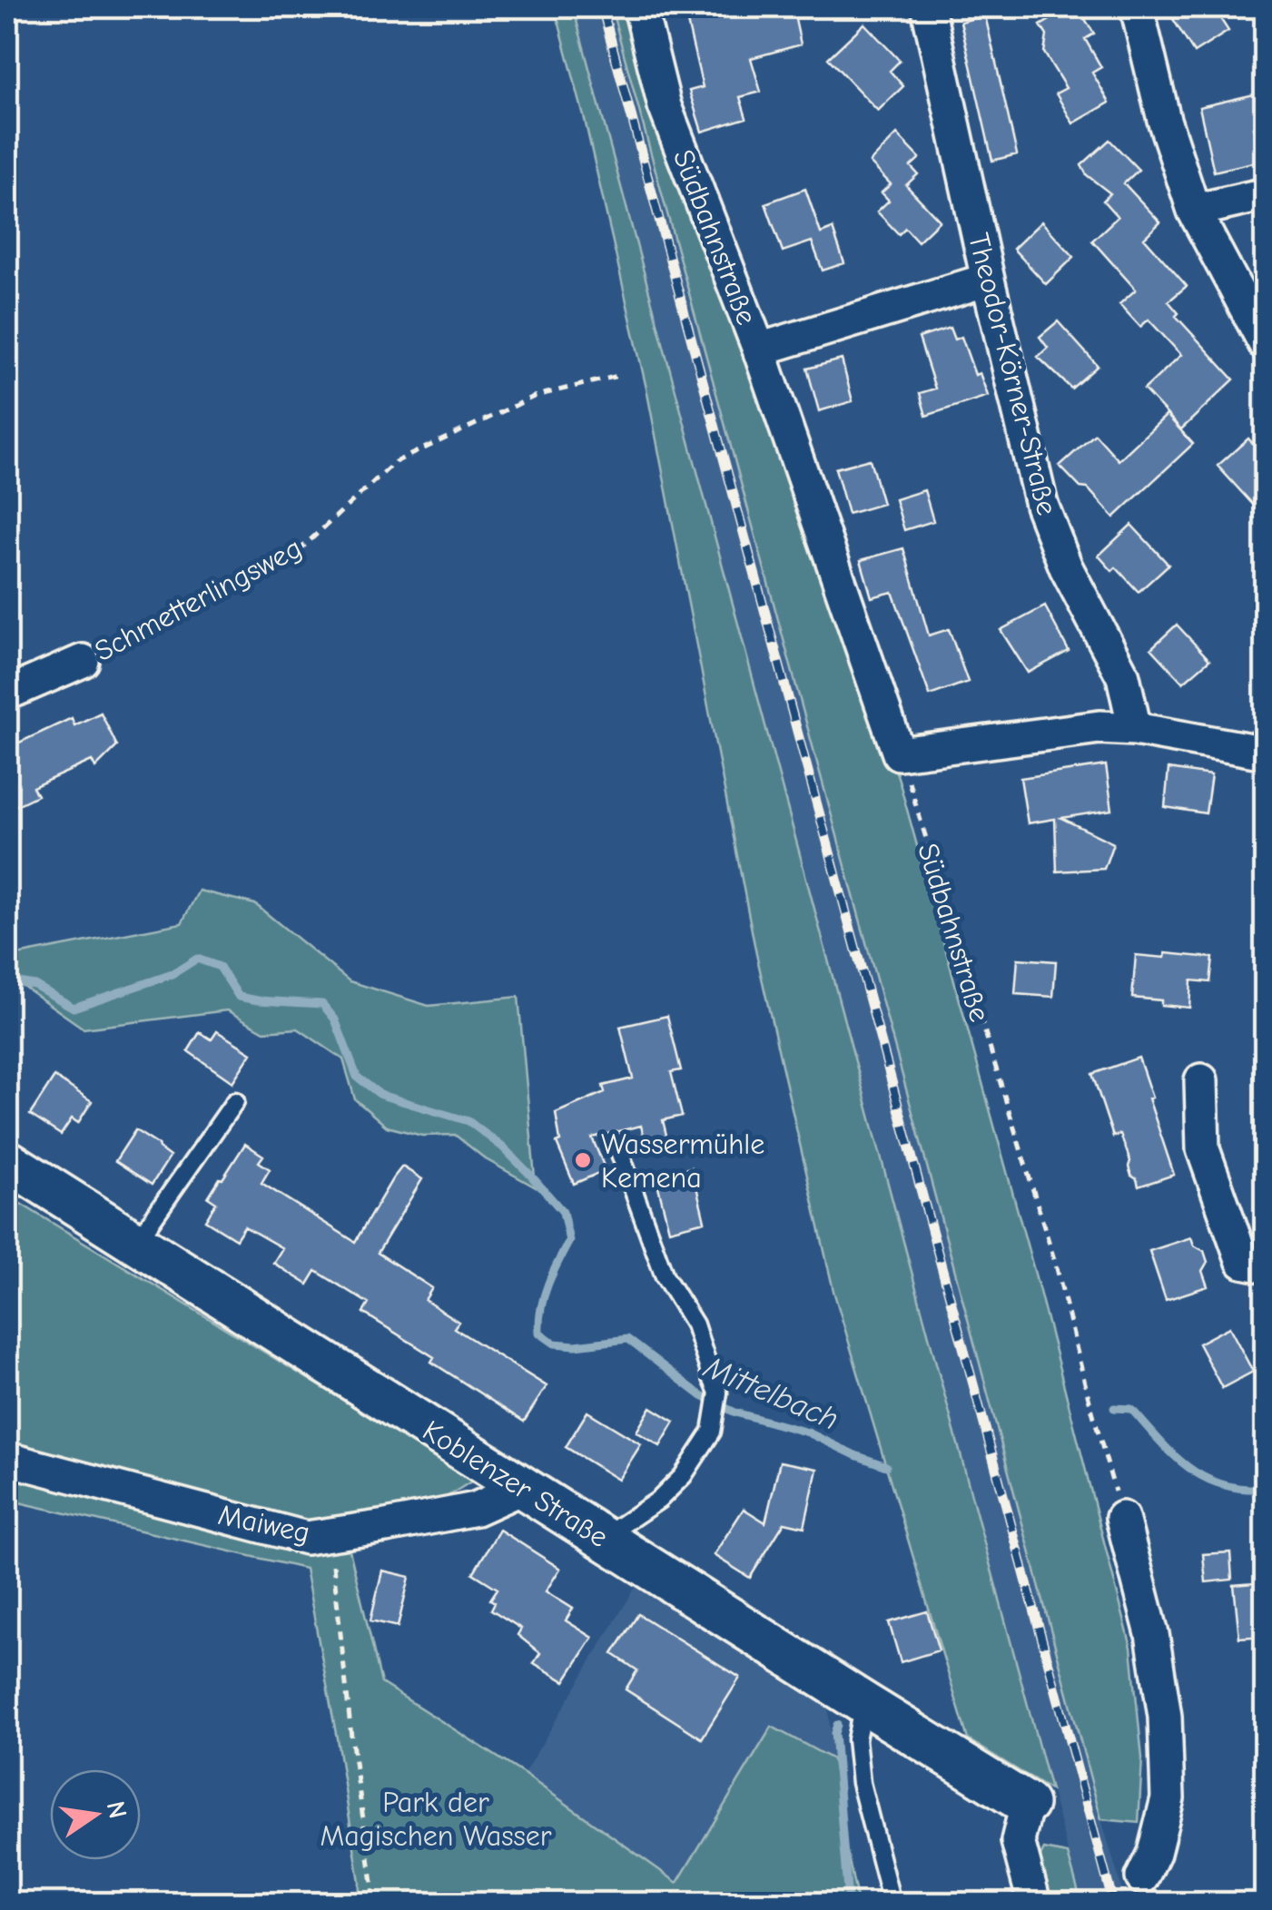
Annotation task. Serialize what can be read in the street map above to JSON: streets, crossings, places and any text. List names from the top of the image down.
{
  "streets": {
    "street": [
      "Südbahnstraße",
      "Theodor-Körner-Straße",
      "Schmetterlingsweg",
      "Koblenzer Straße",
      "Maiweg"
    ]
  },
  "crossings": [
    ["Koblenzer Straße", "Maiweg"]
  ],
  "water": ["Mittelbach"],
  "parks": ["Park der Magischen Wasser"],
  "places": ["Wassermühle Kemena"],
  "north": "right"
}
